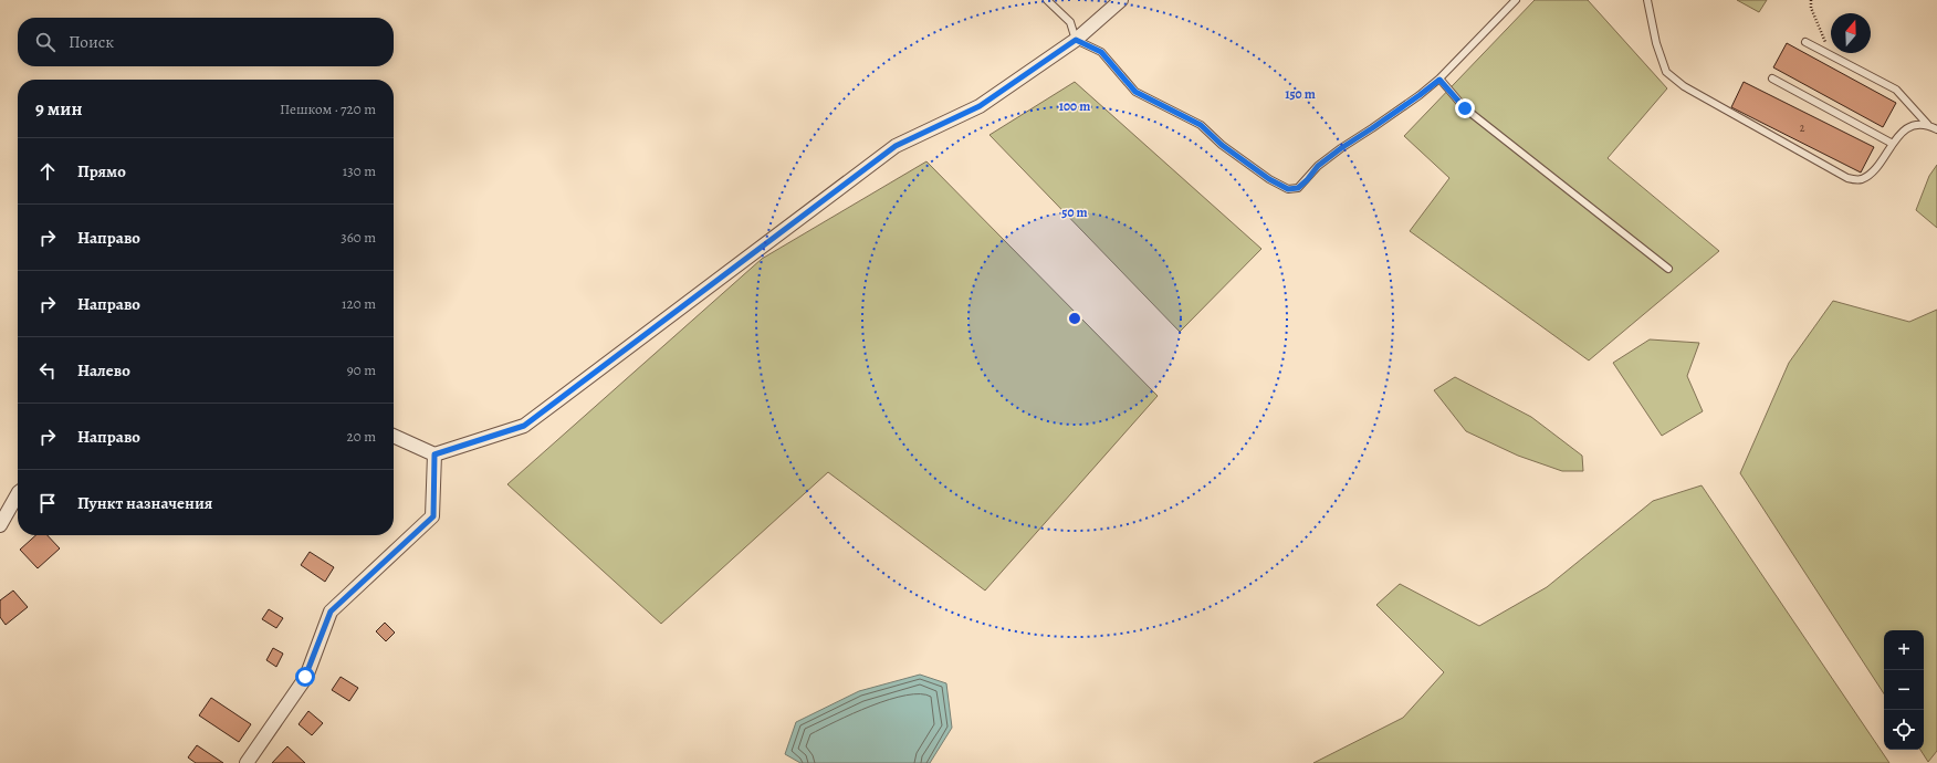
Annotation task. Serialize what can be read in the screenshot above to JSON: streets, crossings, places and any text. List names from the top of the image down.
{
  "house_numbers": ["2"],
  "north": "top",
  "page": {
    "search": "Поиск",
    "heading": ["9 мин", "Пешком · 720 m"],
    "list": [
      ["Прямо", "130 m"],
      ["Направо", "360 m"],
      ["Направо", "120 m"],
      ["Налево", "90 m"],
      ["Направо", "20 m"],
      "Пункт назначения"
    ],
    "map_buttons": ["+", "−"]
  },
  "rings": ["150 m", "100 m", "50 m"]
}
